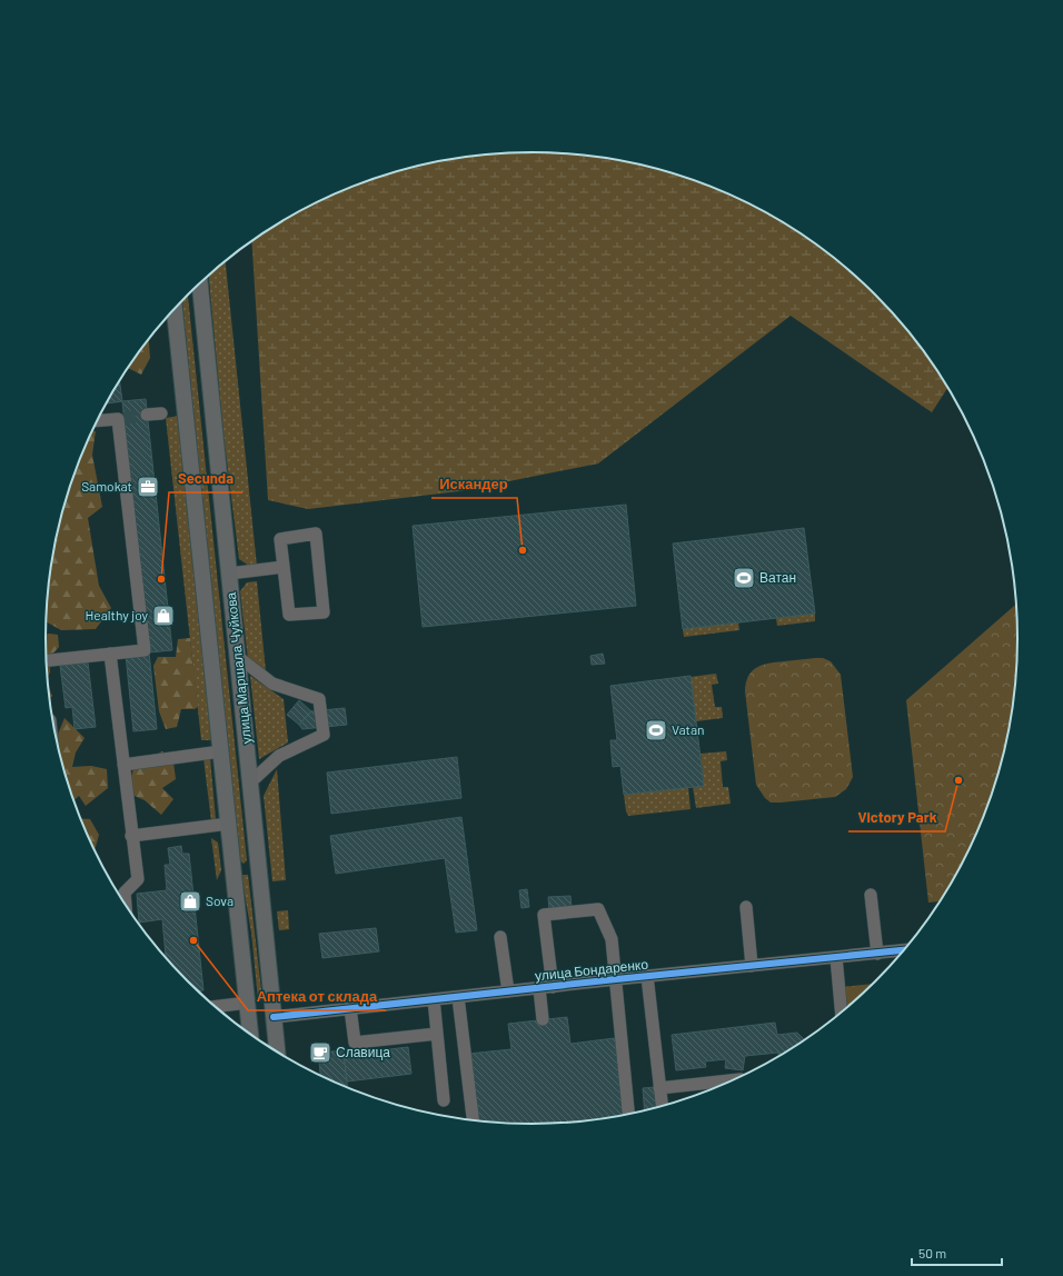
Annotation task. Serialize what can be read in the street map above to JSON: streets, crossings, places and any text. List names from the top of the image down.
{
  "streets": {
    "main road": ["улица Маршала Чуйкова", "улица Бондаренко"]
  },
  "crossings": [
    ["улица Маршала Чуйкова", "улица Бондаренко"]
  ],
  "places": {
    "office": ["Samokat"],
    "other": [
      "Искандер",
      "Secunda",
      "Victory Park",
      "Аптека от склада"
    ],
    "sports": ["Ватан", "Vatan"],
    "shop": ["Healthy joy", "Sova"],
    "cafe": ["Славица"]
  },
  "scale_bar": "50 m"
}
